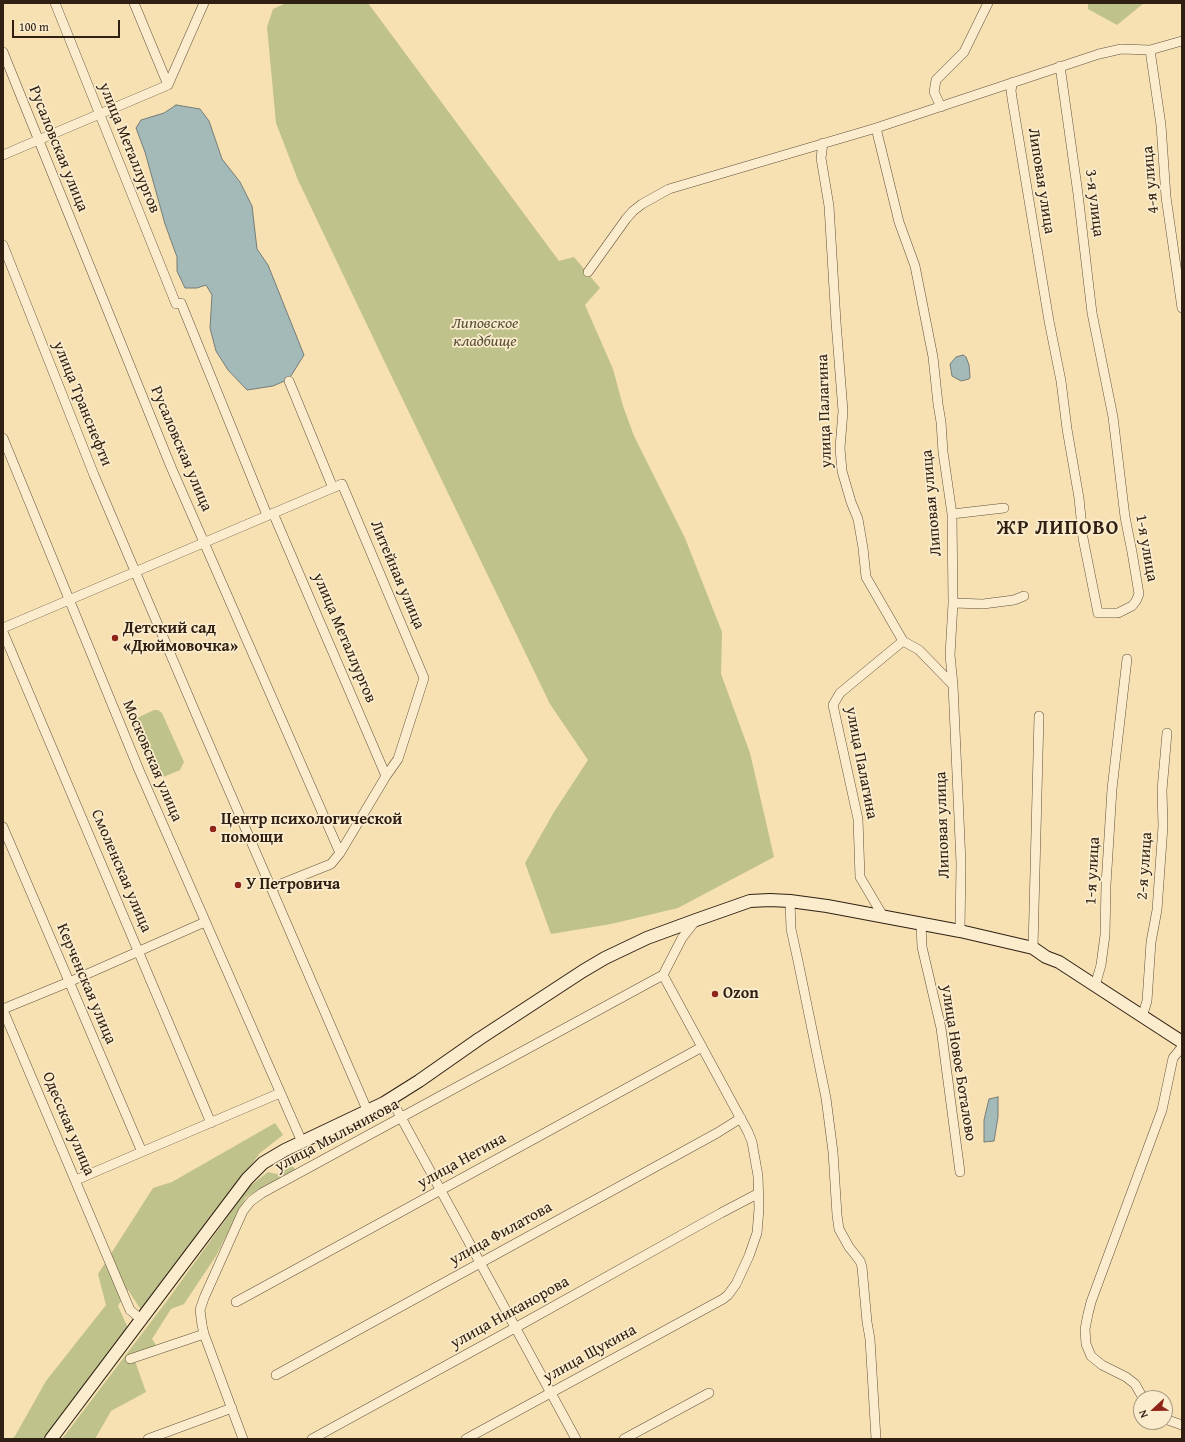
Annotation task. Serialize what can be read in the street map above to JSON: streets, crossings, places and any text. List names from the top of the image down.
{
  "streets": {
    "street": [
      "улица Металлургов",
      "Русаловская улица",
      "4-я улица",
      "Липовая улица",
      "3-я улица",
      "улица Транснефти",
      "улица Палагина",
      "1-я улица",
      "Литейная улица",
      "Московская улица",
      "2-я улица",
      "Смоленская улица",
      "Керченская улица",
      "улица Новое Боталово",
      "Одесская улица",
      "улица Мыльникова",
      "улица Негина",
      "улица Филатова",
      "улица Никанорова",
      "улица Щукина"
    ]
  },
  "crossings": [
    ["улица Металлургов", "Литейная улица"],
    ["Липовая улица", "улица Палагина"],
    ["Липовая улица", "1-я улица"],
    ["3-я улица", "1-я улица"],
    ["улица Никанорова", "улица Щукина"]
  ],
  "districts": ["ЖР ЛИПОВО"],
  "parks": ["Липовское кладбище"],
  "places": [
    "Детский сад «Дюймовочка»",
    "Центр психологической помощи",
    "У Петровича",
    "Ozon"
  ],
  "scale_bar": "100 m",
  "north": "left"
}
